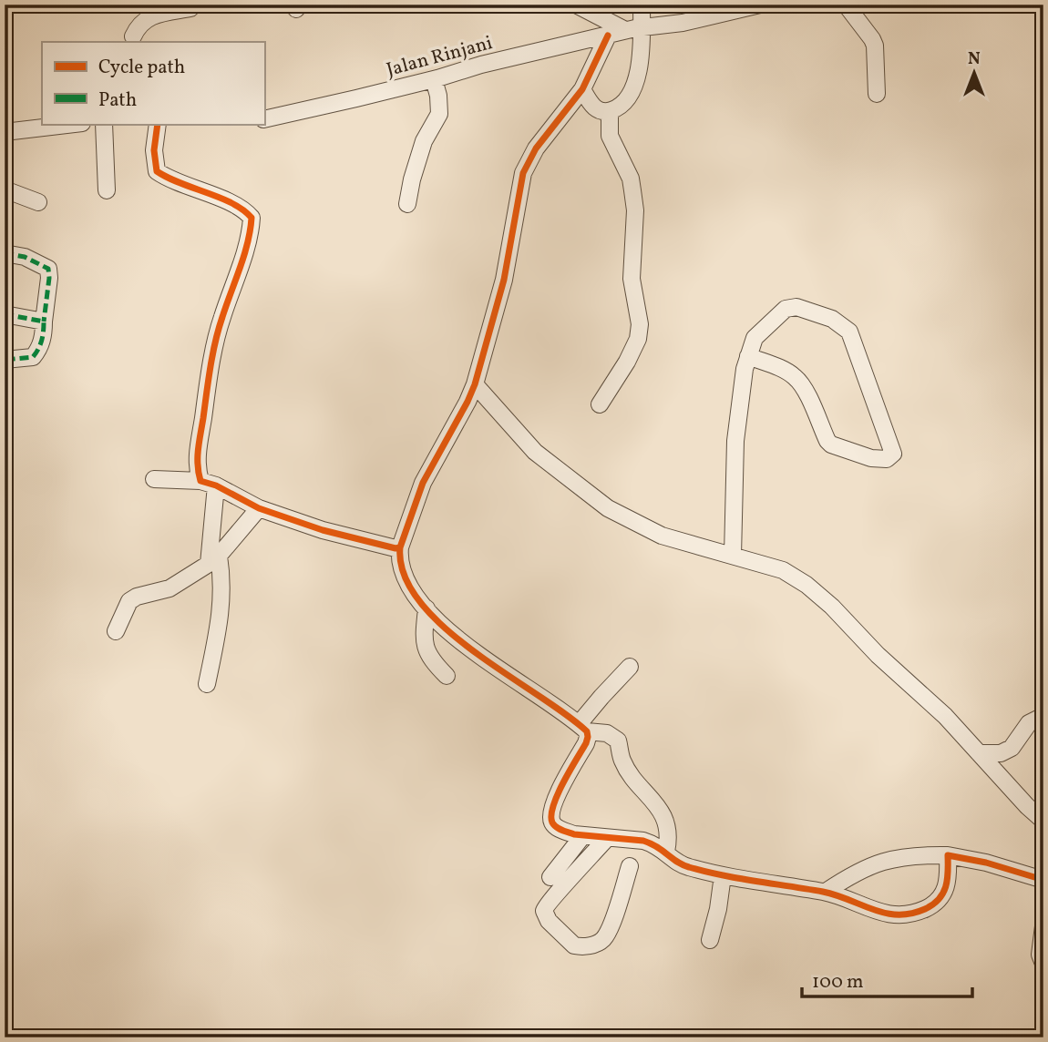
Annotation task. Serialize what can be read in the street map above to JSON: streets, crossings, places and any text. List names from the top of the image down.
{
  "streets": {
    "street": ["Jalan Rinjani"]
  },
  "legend": ["Cycle path", "Path"],
  "scale_bar": "100 m",
  "north": "top"
}
